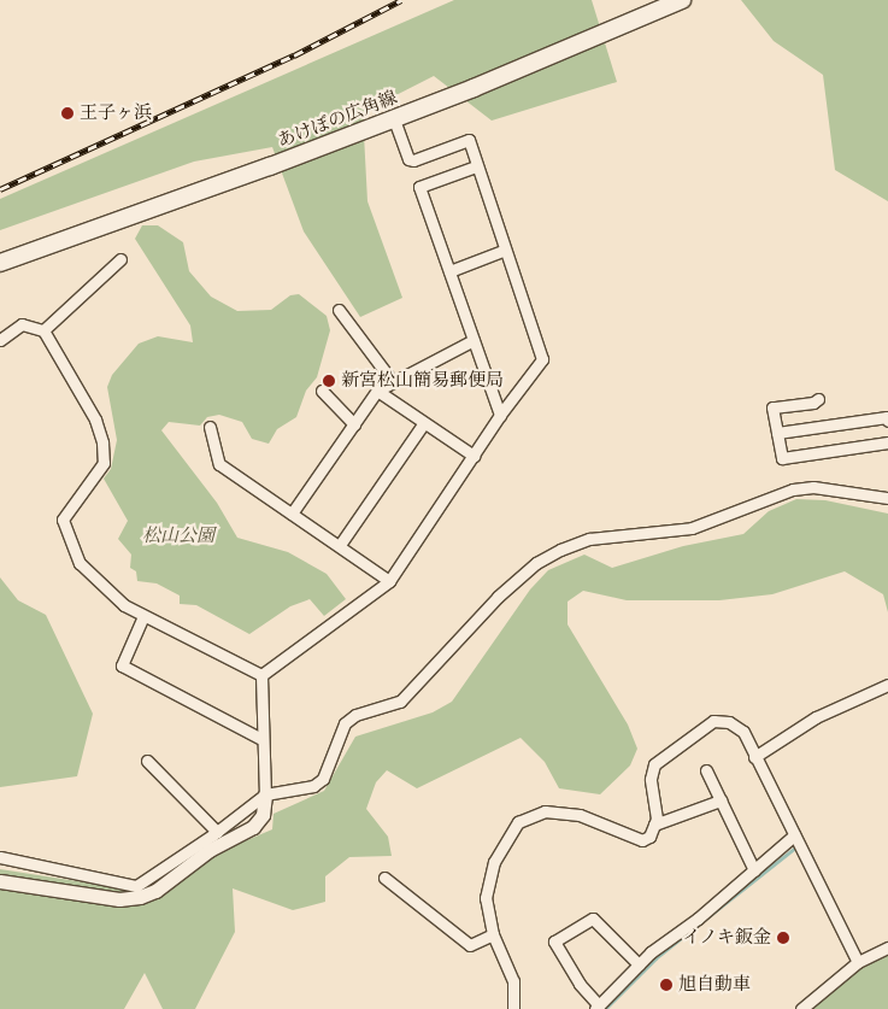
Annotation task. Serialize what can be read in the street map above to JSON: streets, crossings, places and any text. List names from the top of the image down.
{
  "streets": {
    "main road": ["あけぼの広角線"]
  },
  "parks": ["松山公園"],
  "places": [
    "王子ヶ浜",
    "新宮松山簡易郵便局",
    "イノキ鈑金",
    "旭自動車"
  ]
}
